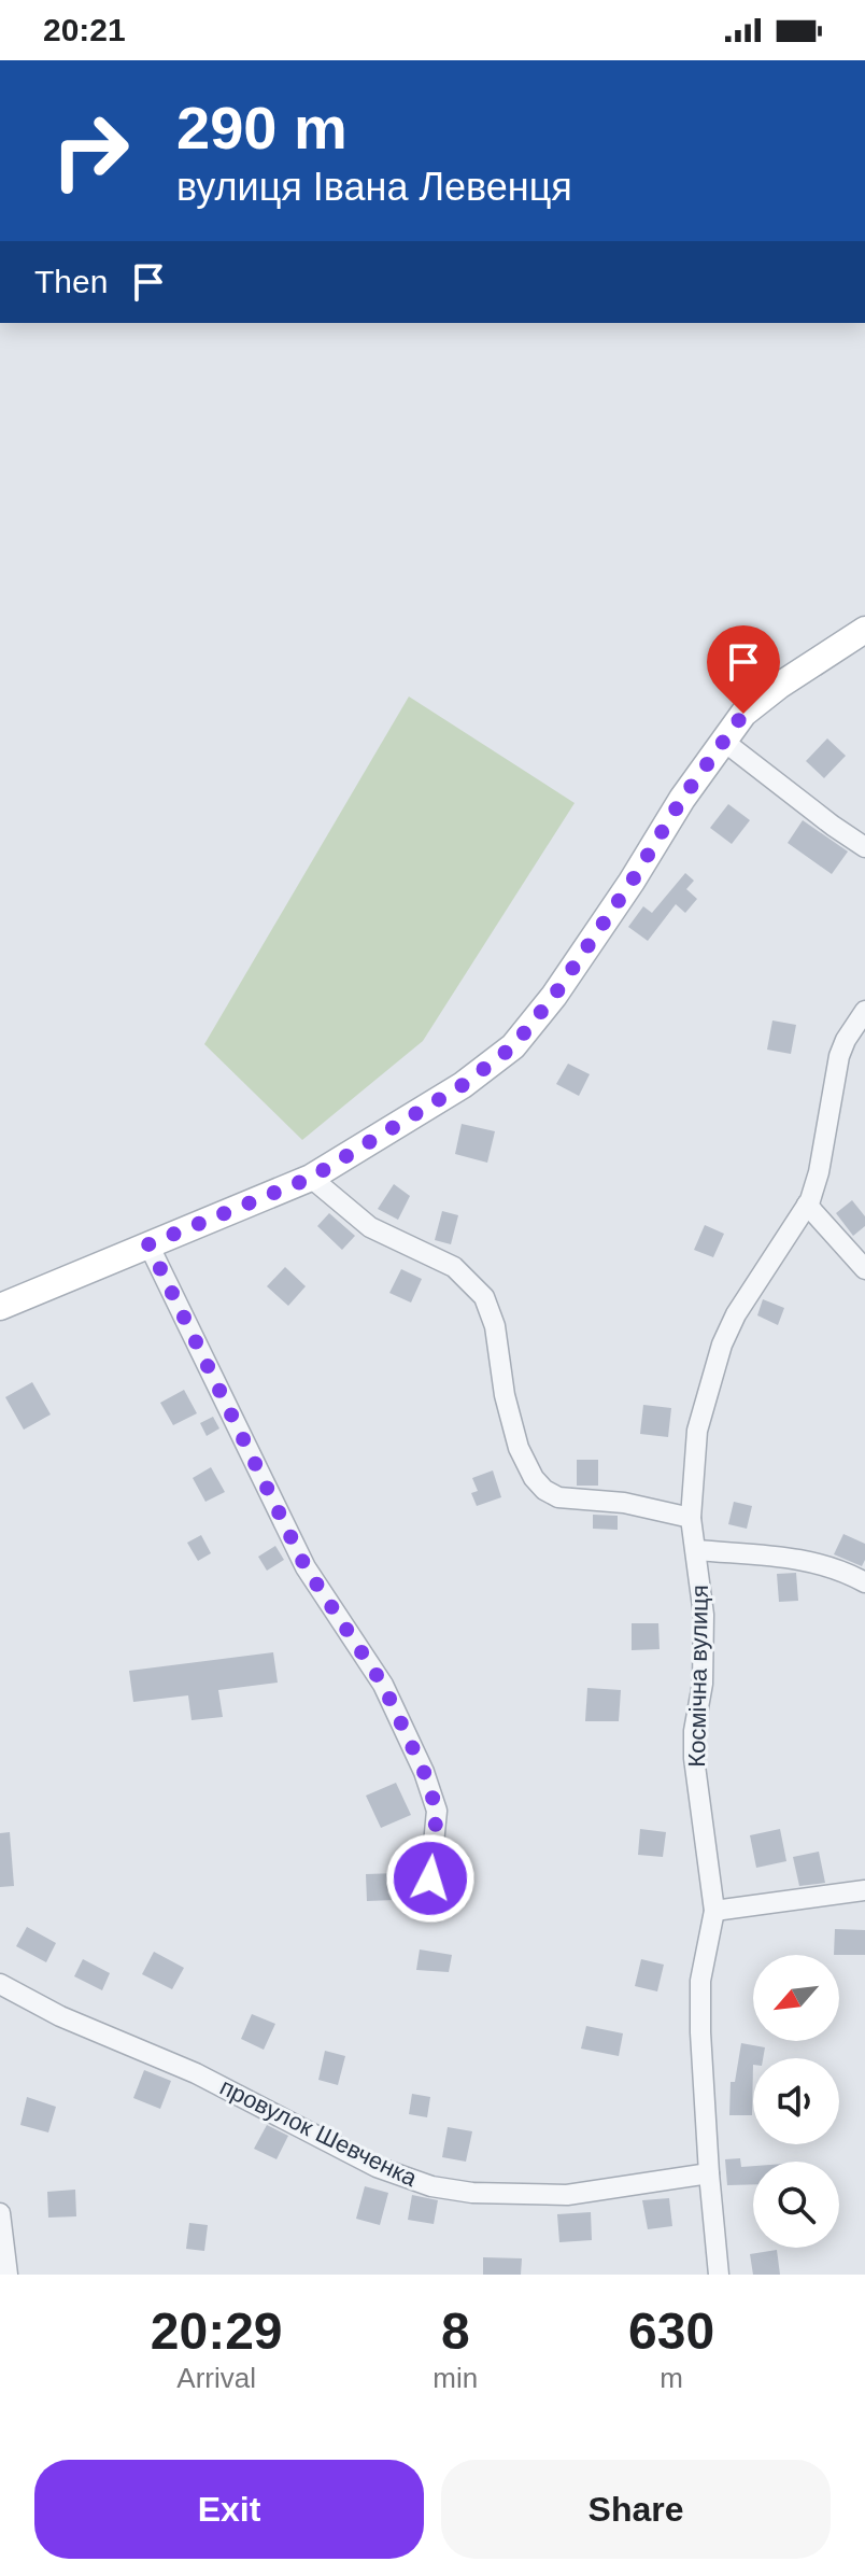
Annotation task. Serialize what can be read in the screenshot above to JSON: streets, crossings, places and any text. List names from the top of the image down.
{
  "streets": {
    "street": ["Космічна вулиця", "провулок Шевченка"]
  },
  "crossings": [
    ["Космічна вулиця", "провулок Шевченка"]
  ],
  "north": "bottom left",
  "page": {
    "status": "20:21",
    "turn": ["290 m", "вулиця Івана Левенця"],
    "then": "Then",
    "eta": [
      "20:29",
      "Arrival",
      "8",
      "min",
      "630",
      "m"
    ],
    "buttons": ["Exit", "Share"]
  }
}
